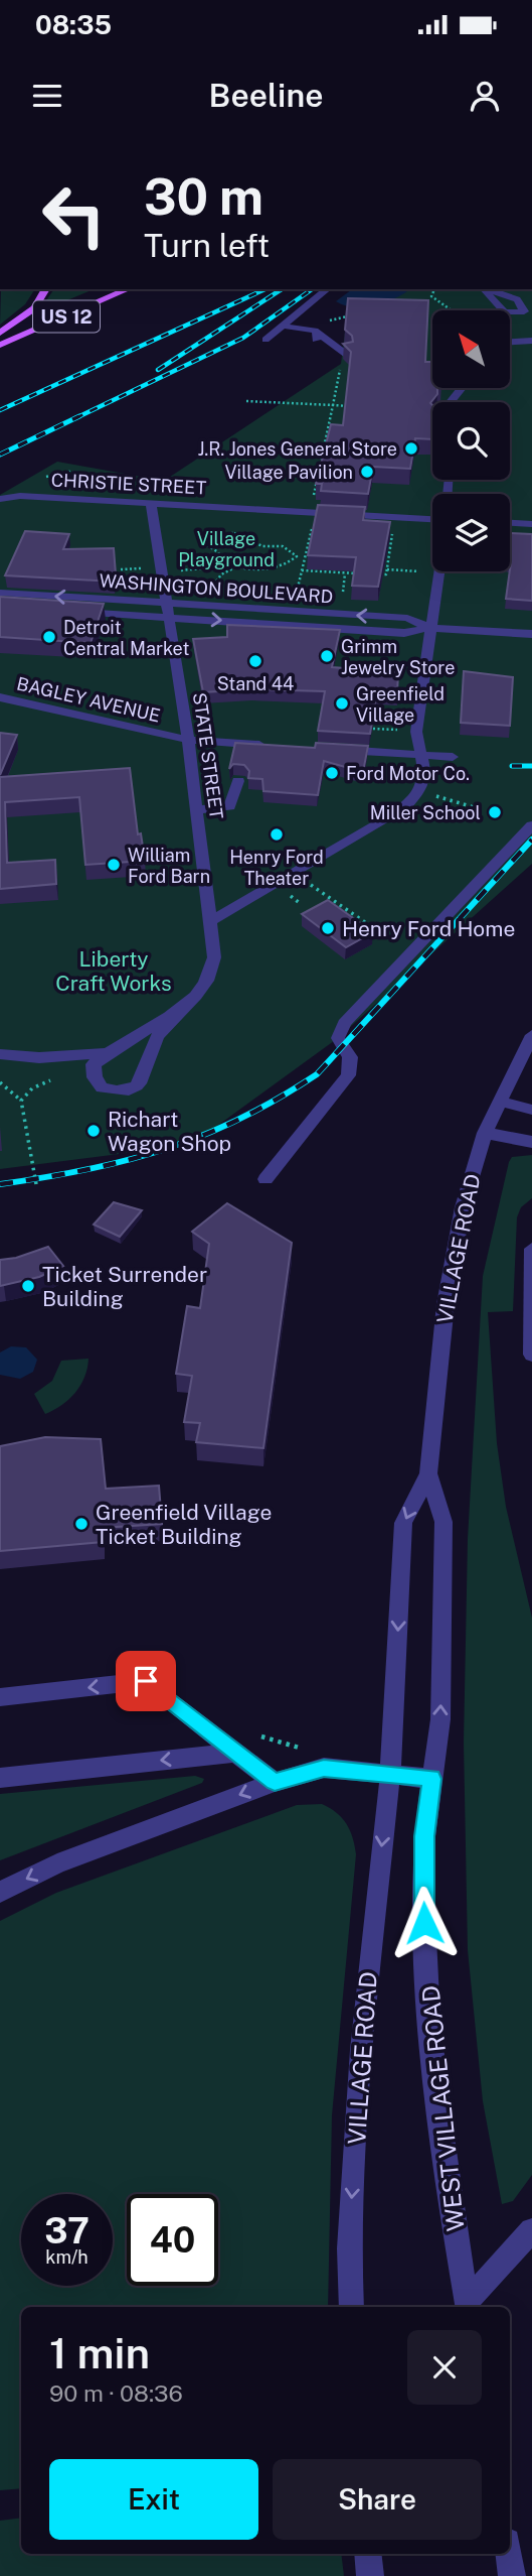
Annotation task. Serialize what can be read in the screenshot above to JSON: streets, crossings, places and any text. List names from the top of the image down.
{
  "streets": {
    "main road": ["US 12"],
    "street": [
      "CHRISTIE STREET",
      "WASHINGTON BOULEVARD",
      "BAGLEY AVENUE",
      "STATE STREET",
      "VILLAGE ROAD",
      "WEST VILLAGE ROAD"
    ]
  },
  "crossings": [
    ["CHRISTIE STREET", "STATE STREET"],
    ["WASHINGTON BOULEVARD", "STATE STREET"],
    ["BAGLEY AVENUE", "STATE STREET"],
    ["VILLAGE ROAD", "WEST VILLAGE ROAD"]
  ],
  "parks": ["Village Playground", "Liberty Craft Works"],
  "places": [
    "J.R. Jones General Store",
    "Village Pavilion",
    "Detroit Central Market",
    "Grimm Jewelry Store",
    "Stand 44",
    "Greenfield Village",
    "Ford Motor Co.",
    "Miller School",
    "Henry Ford Theater",
    "William Ford Barn",
    "Henry Ford Home",
    "Richart Wagon Shop",
    "Ticket Surrender Building",
    "Greenfield Village Ticket Building"
  ],
  "north": "top left",
  "page": {
    "status": "08:35",
    "header": "Beeline",
    "turn": ["30 m", "Turn left"],
    "speed": "37 km/h",
    "limit": "40",
    "heading": ["1 min", "90 m · 08:36"],
    "buttons": ["Exit", "Share"]
  }
}
